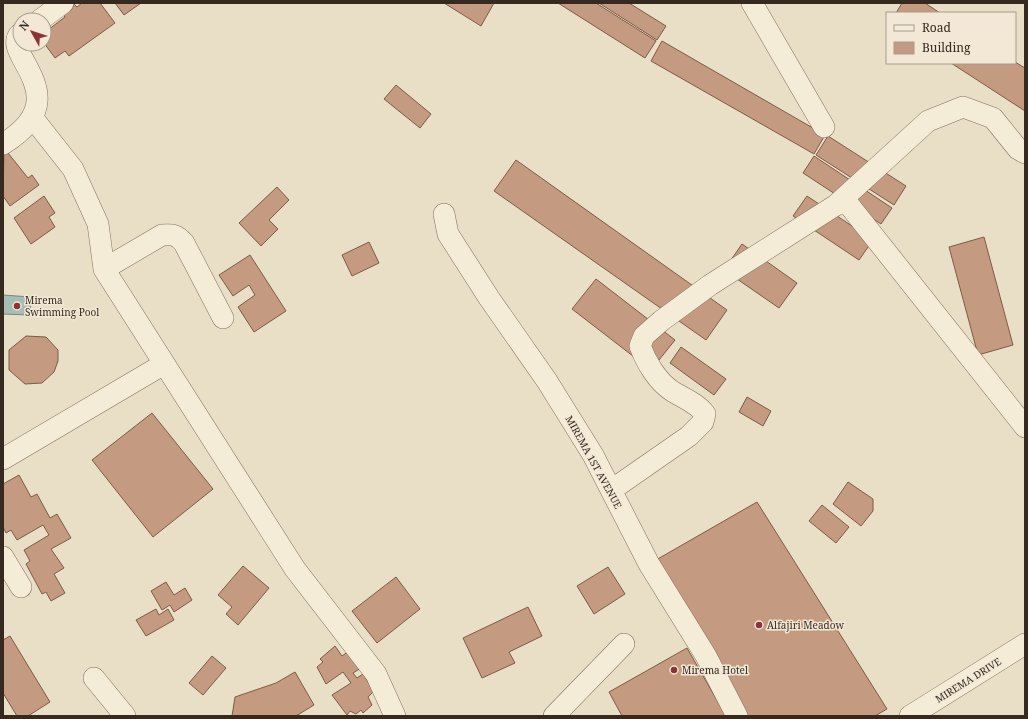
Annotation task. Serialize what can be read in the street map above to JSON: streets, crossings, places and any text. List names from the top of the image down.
{
  "streets": {
    "street": ["MIREMA 1ST AVENUE", "MIREMA DRIVE"]
  },
  "places": ["Mirema Swimming Pool", "Alfajiri Meadow", "Mirema Hotel"],
  "legend": ["Road", "Building"],
  "north": "top left"
}
